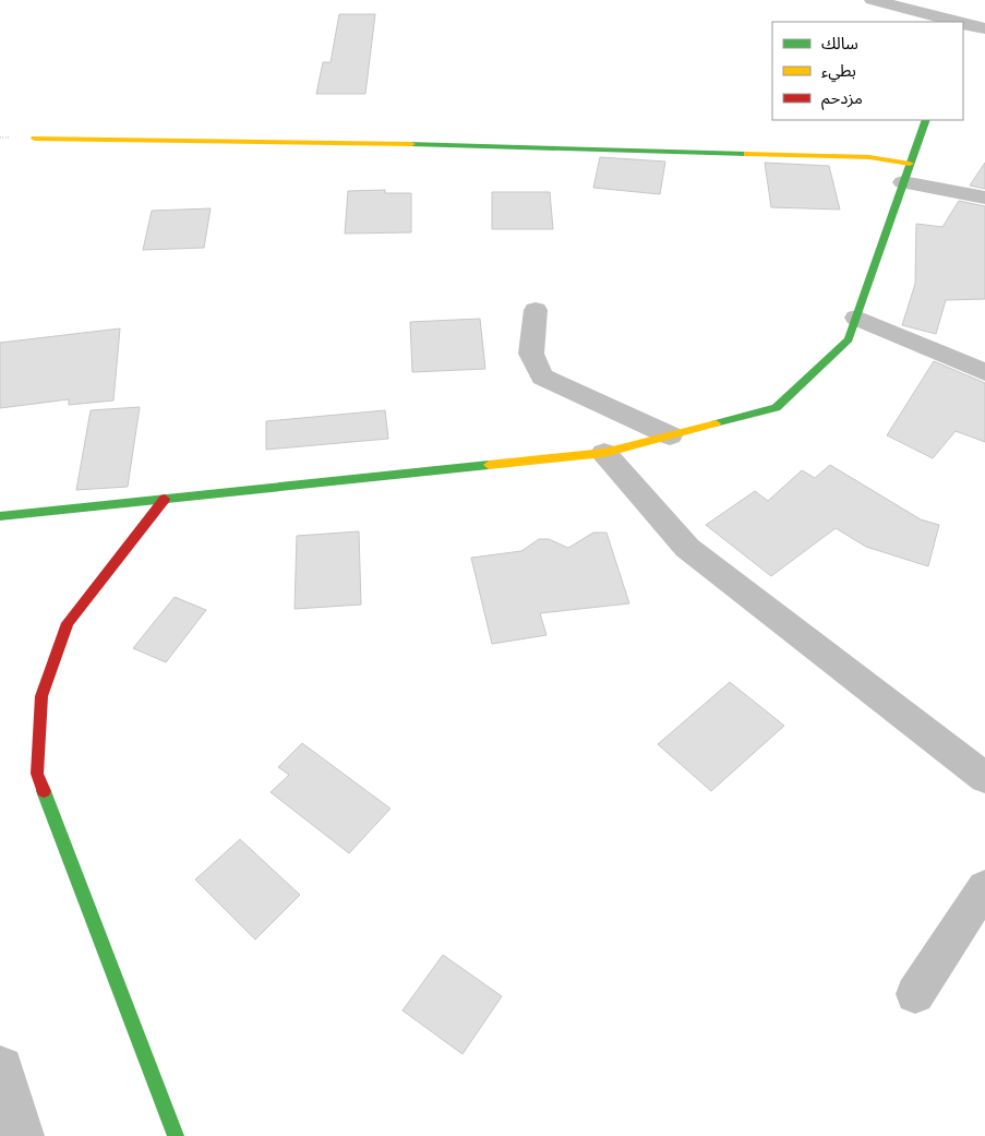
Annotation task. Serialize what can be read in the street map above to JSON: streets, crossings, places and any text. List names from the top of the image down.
{
  "legend": ["سالك", "بطيء", "مزدحم"]
}
